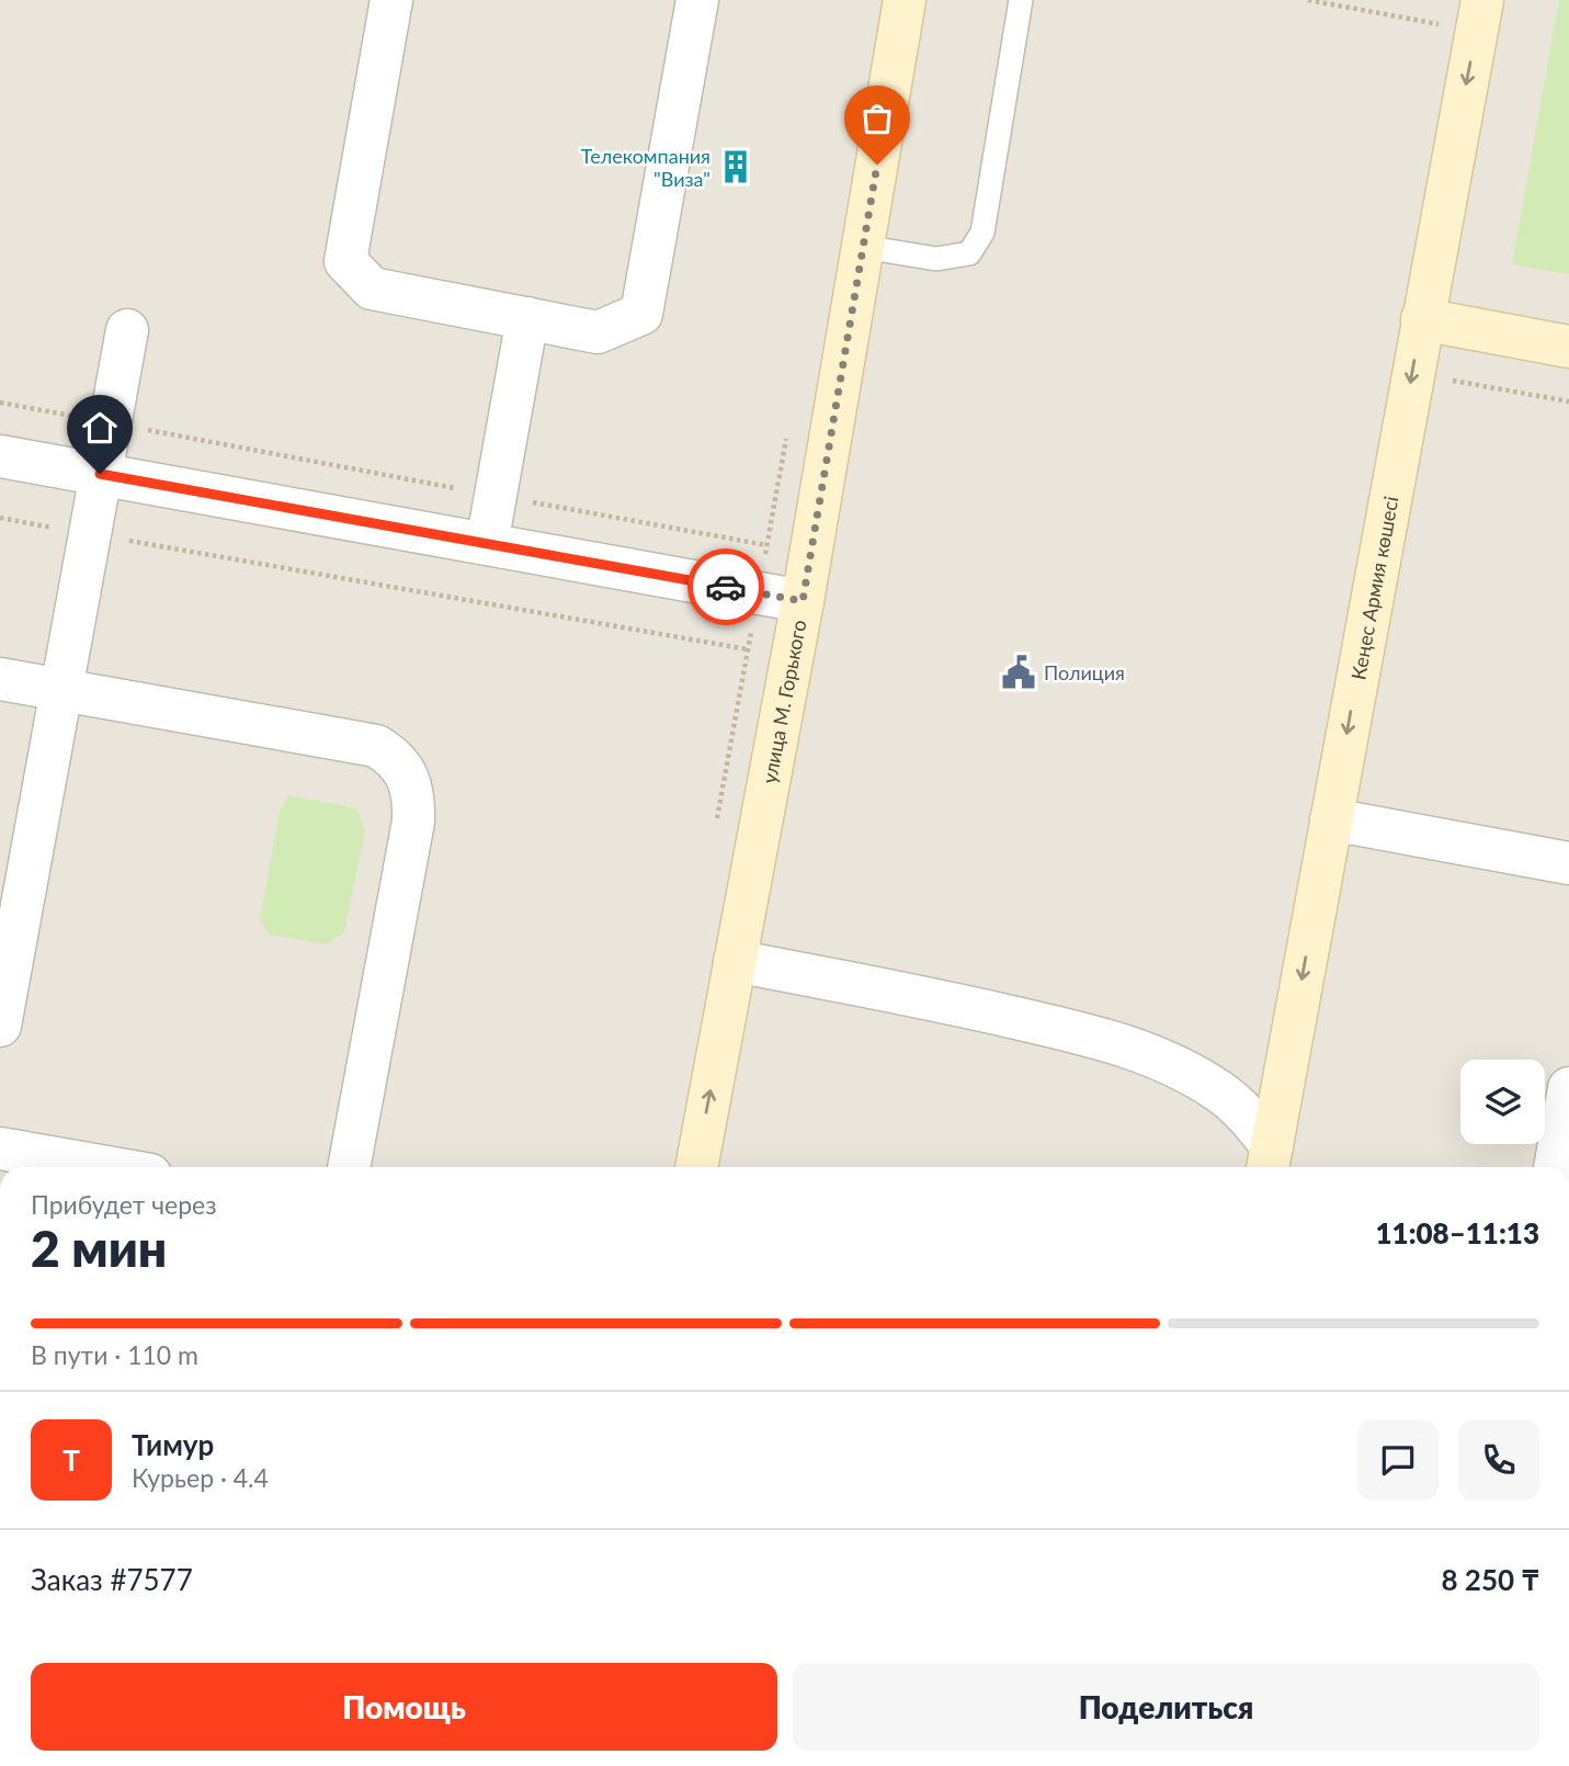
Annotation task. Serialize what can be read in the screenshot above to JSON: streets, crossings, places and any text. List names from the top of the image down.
{
  "streets": {
    "main road": ["Кеңес Армия көшесі", "улица М. Горького"]
  },
  "one_way": ["Кеңес Армия көшесі"],
  "places": {
    "building": ["Телекомпания \"Виза\""],
    "public building": ["Полиция"]
  },
  "page": {
    "heading": ["2 мин", "Прибудет через", "11:08–11:13"],
    "panel": [
      "Тимур",
      "Курьер · 4.4",
      "Заказ #7577",
      "8 250 ₸"
    ],
    "bar": "В пути · 110 m",
    "round": "Т",
    "buttons": ["Помощь", "Поделиться"]
  }
}
